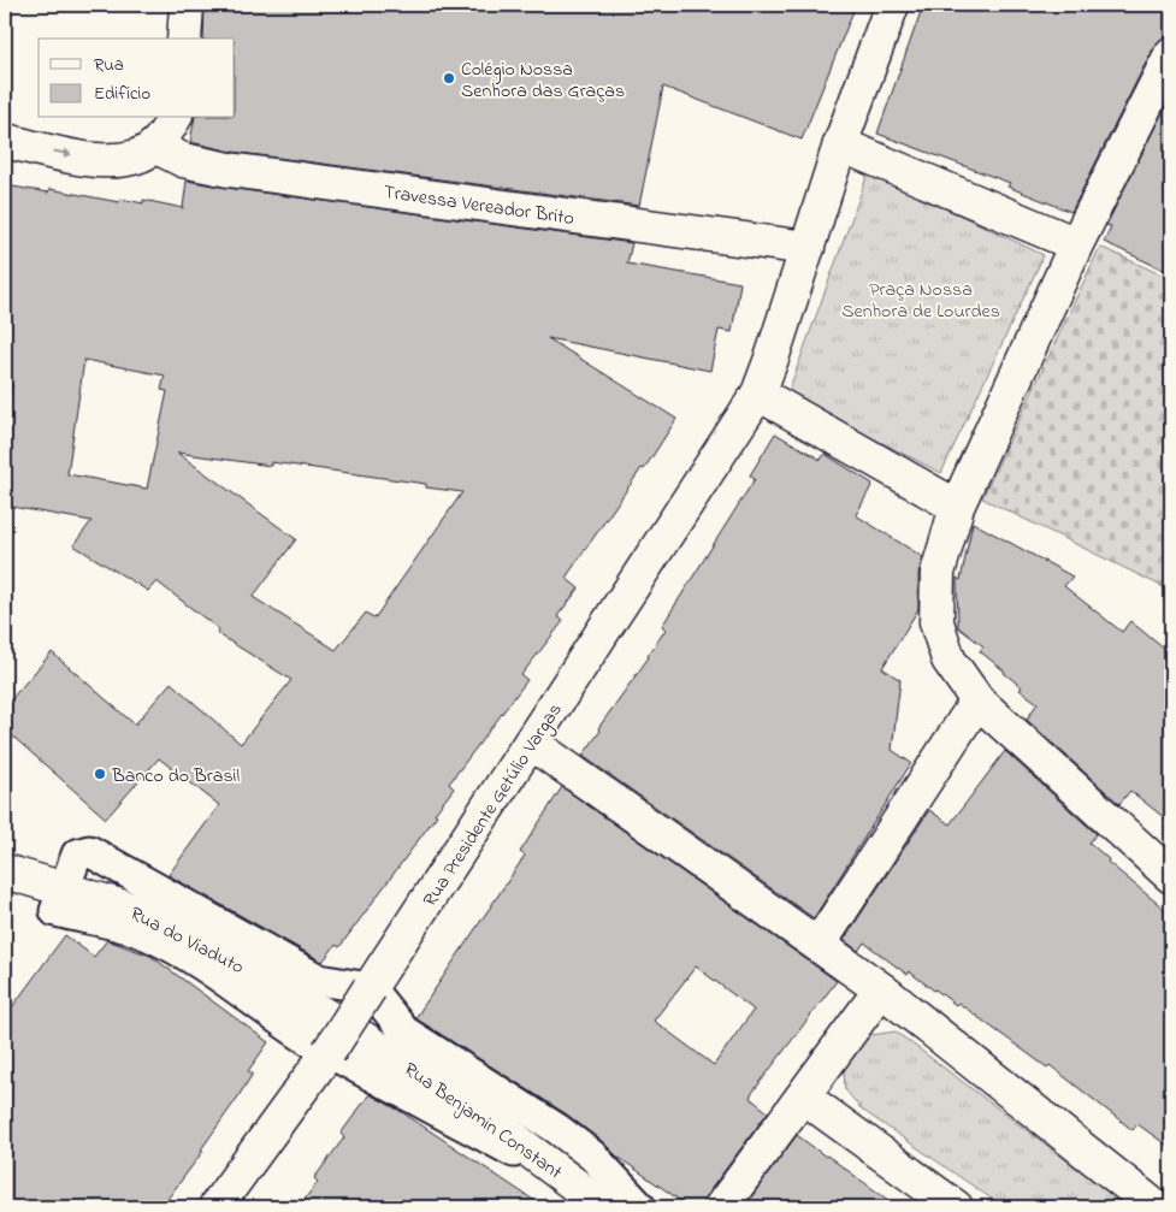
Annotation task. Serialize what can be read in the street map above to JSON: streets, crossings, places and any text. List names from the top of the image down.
{
  "streets": {
    "street": [
      "Travessa Vereador Brito",
      "Rua Presidente Getúlio Vargas",
      "Rua do Viaduto",
      "Rua Benjamin Constant"
    ]
  },
  "crossings": [
    ["Rua do Viaduto", "Rua Benjamin Constant"]
  ],
  "parks": ["Praça Nossa Senhora de Lourdes"],
  "places": ["Colégio Nossa Senhora das Graças", "Banco do Brasil"],
  "legend": ["Rua", "Edifício"]
}
